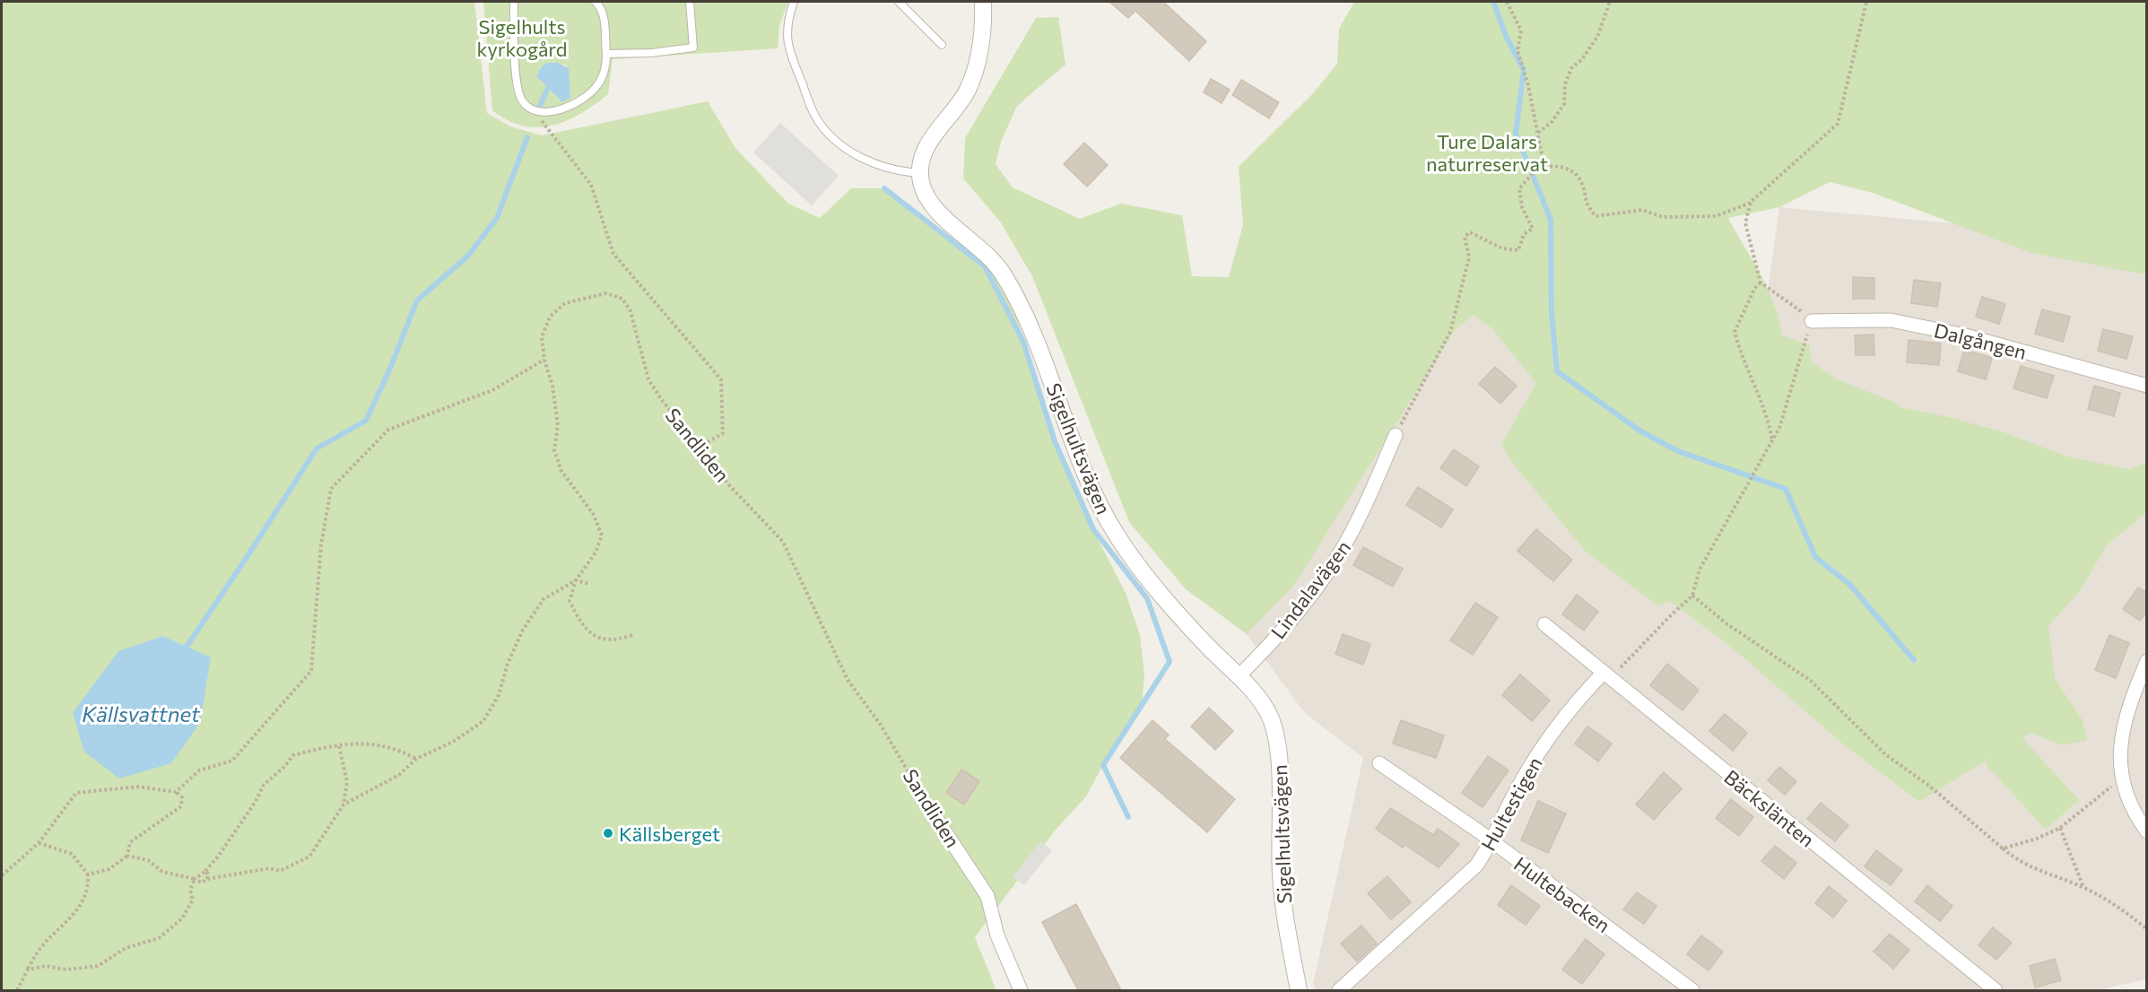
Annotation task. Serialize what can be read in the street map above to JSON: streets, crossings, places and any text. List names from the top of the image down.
{
  "streets": {
    "street": [
      "Dalgången",
      "Sandliden",
      "Sigelhultsvägen",
      "Lindalavägen",
      "Hultestigen",
      "Bäckslänten",
      "Hultebacken"
    ]
  },
  "crossings": [
    ["Sigelhultsvägen", "Lindalavägen"],
    ["Hultestigen", "Bäckslänten"],
    ["Hultestigen", "Hultebacken"]
  ],
  "water": ["Källsvattnet"],
  "parks": ["Sigelhults kyrkogård", "Ture Dalars naturreservat"],
  "places": ["Källsberget"]
}
